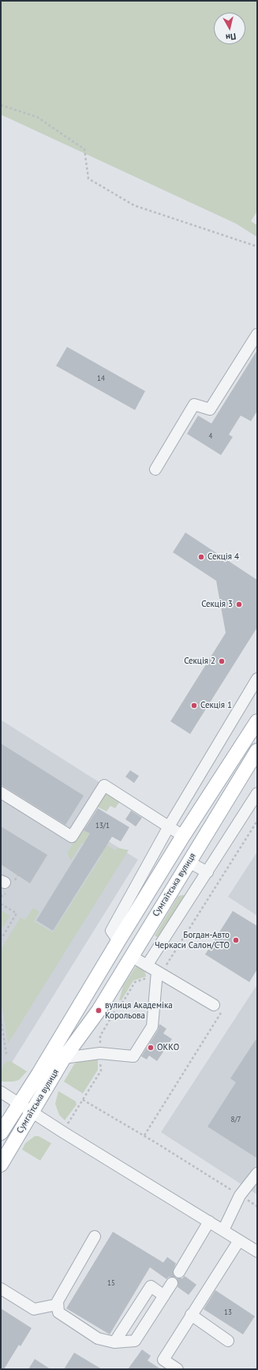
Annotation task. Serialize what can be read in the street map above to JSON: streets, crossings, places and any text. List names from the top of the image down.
{
  "streets": {
    "main road": ["Сумгаїтська вулиця"]
  },
  "places": [
    "Секція 4",
    "Секція 3",
    "Секція 2",
    "Секція 1",
    "Богдан-Авто Черкаси Салон/СТО",
    "вулиця Академіка Корольова",
    "ОККО"
  ],
  "house_numbers": [
    "14",
    "4",
    "13/1",
    "8/7",
    "15",
    "13"
  ],
  "north": "bottom"
}
